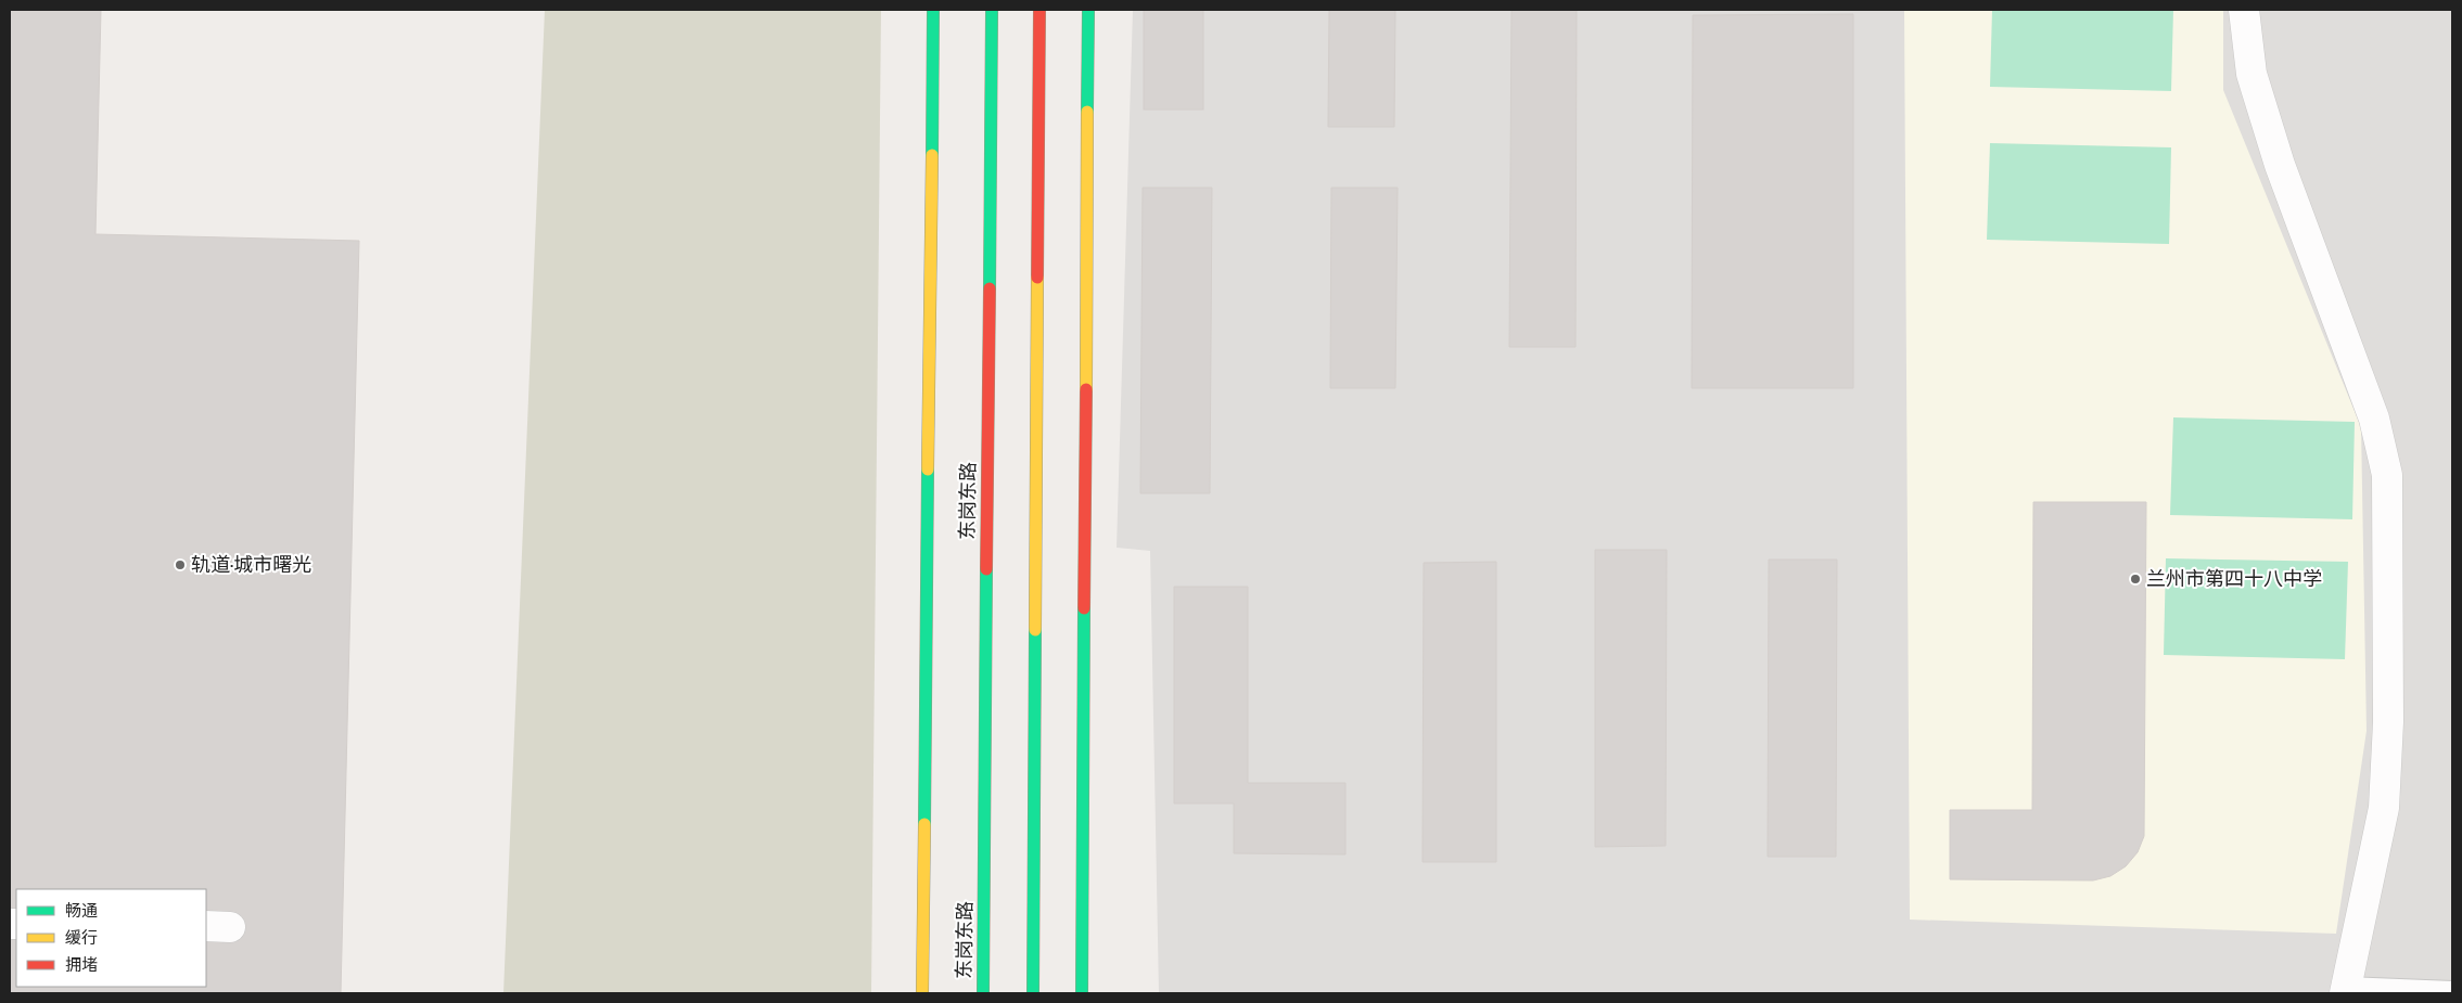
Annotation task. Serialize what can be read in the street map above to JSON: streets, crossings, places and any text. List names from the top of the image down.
{
  "streets": {
    "street": ["东岗东路"]
  },
  "places": ["轨道·城市曙光", "兰州市第四十八中学"],
  "legend": ["畅通", "缓行", "拥堵"]
}
